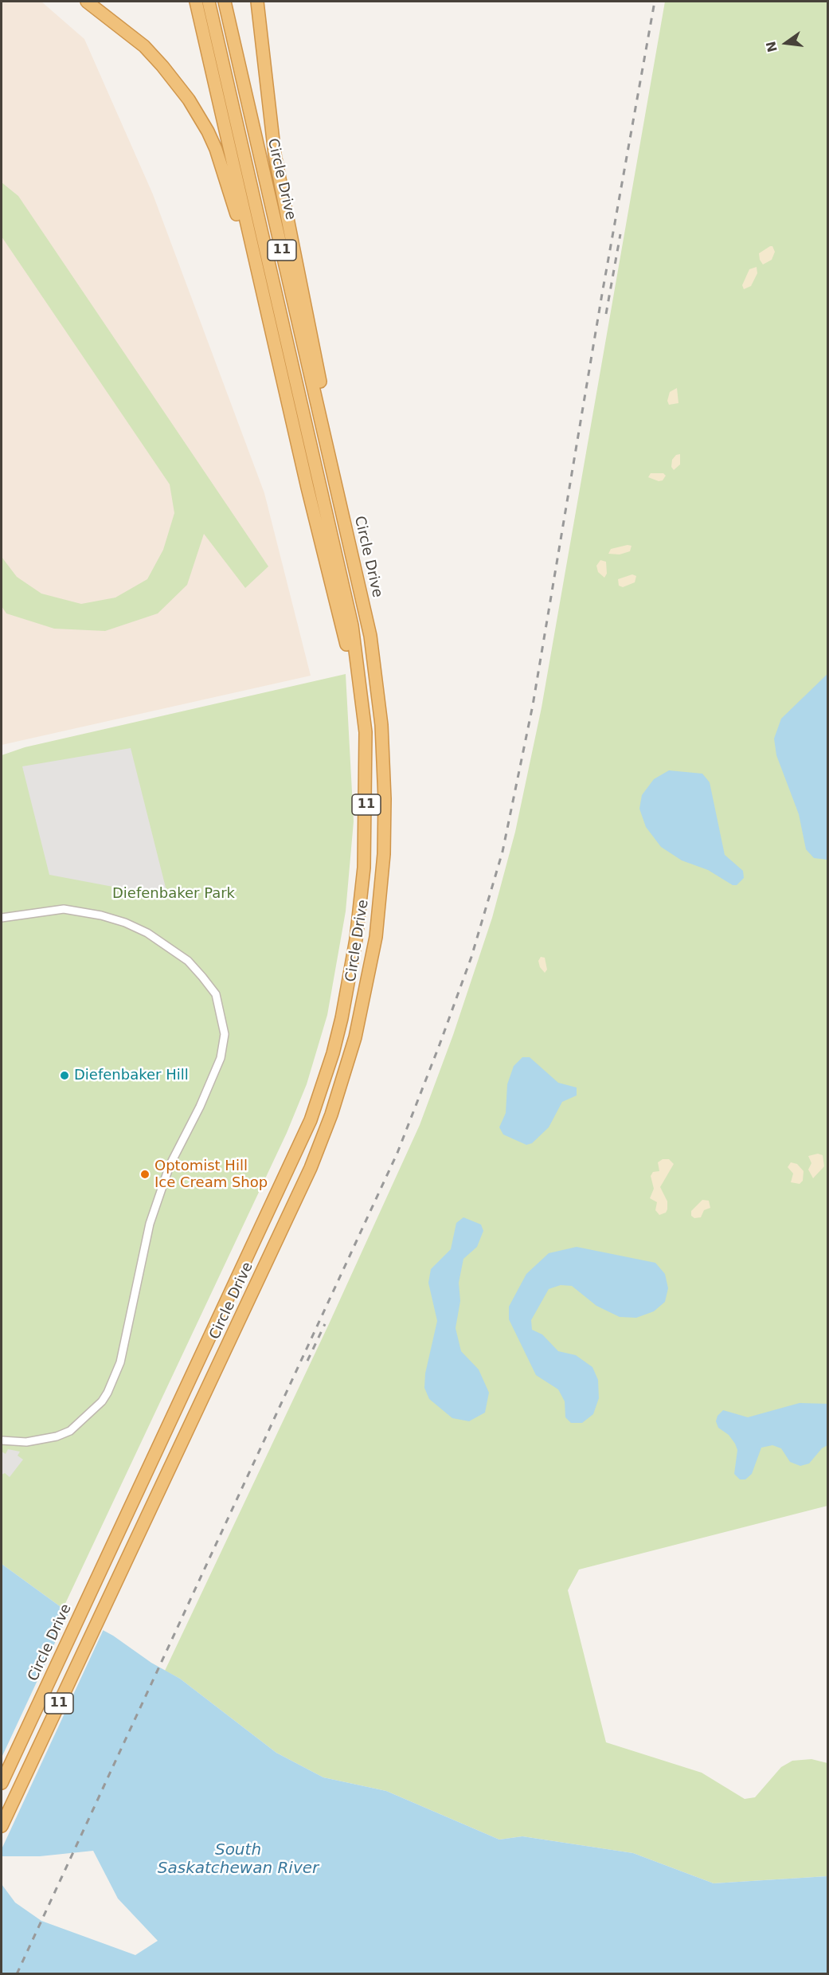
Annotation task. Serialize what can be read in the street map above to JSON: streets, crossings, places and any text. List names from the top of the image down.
{
  "streets": {
    "highway": ["Circle Drive", "11"]
  },
  "water": ["South Saskatchewan River"],
  "parks": ["Diefenbaker Park"],
  "places": ["Diefenbaker Hill", "Optomist Hill Ice Cream Shop"],
  "north": "left"
}
